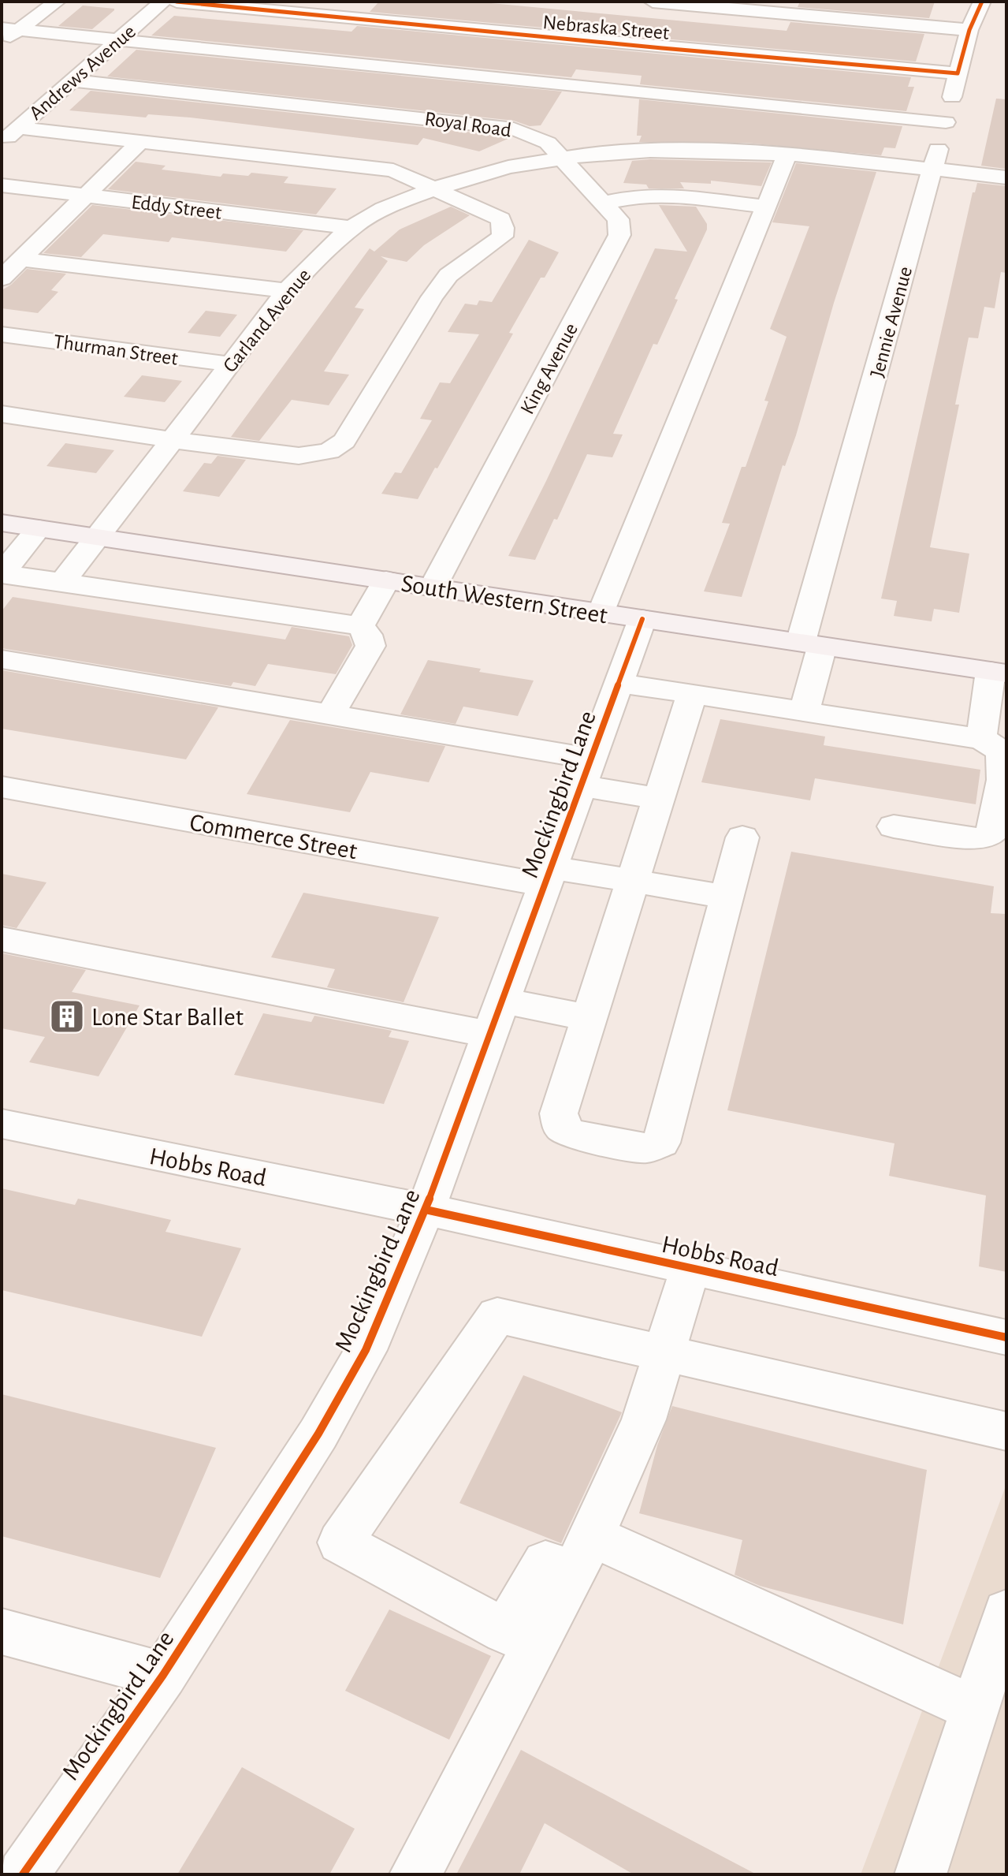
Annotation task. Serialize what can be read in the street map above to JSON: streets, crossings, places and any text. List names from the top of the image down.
{
  "streets": {
    "main road": ["South Western Street"],
    "street": [
      "Nebraska Street",
      "Andrews Avenue",
      "Royal Road",
      "Eddy Street",
      "Garland Avenue",
      "Jennie Avenue",
      "Thurman Street",
      "King Avenue",
      "Mockingbird Lane",
      "Commerce Street",
      "Hobbs Road"
    ]
  },
  "crossings": [
    ["Nebraska Street", "Jennie Avenue"],
    ["Andrews Avenue", "Royal Road"],
    ["Royal Road", "Garland Avenue"],
    ["Royal Road", "King Avenue"],
    ["Eddy Street", "Garland Avenue"],
    ["Garland Avenue", "Thurman Street"],
    ["Garland Avenue", "King Avenue"],
    ["Garland Avenue", "South Western Street"],
    ["Jennie Avenue", "South Western Street"],
    ["King Avenue", "South Western Street"],
    ["South Western Street", "Mockingbird Lane"],
    ["Mockingbird Lane", "Commerce Street"],
    ["Mockingbird Lane", "Hobbs Road"]
  ],
  "places": {
    "building": ["Lone Star Ballet"]
  }
}
